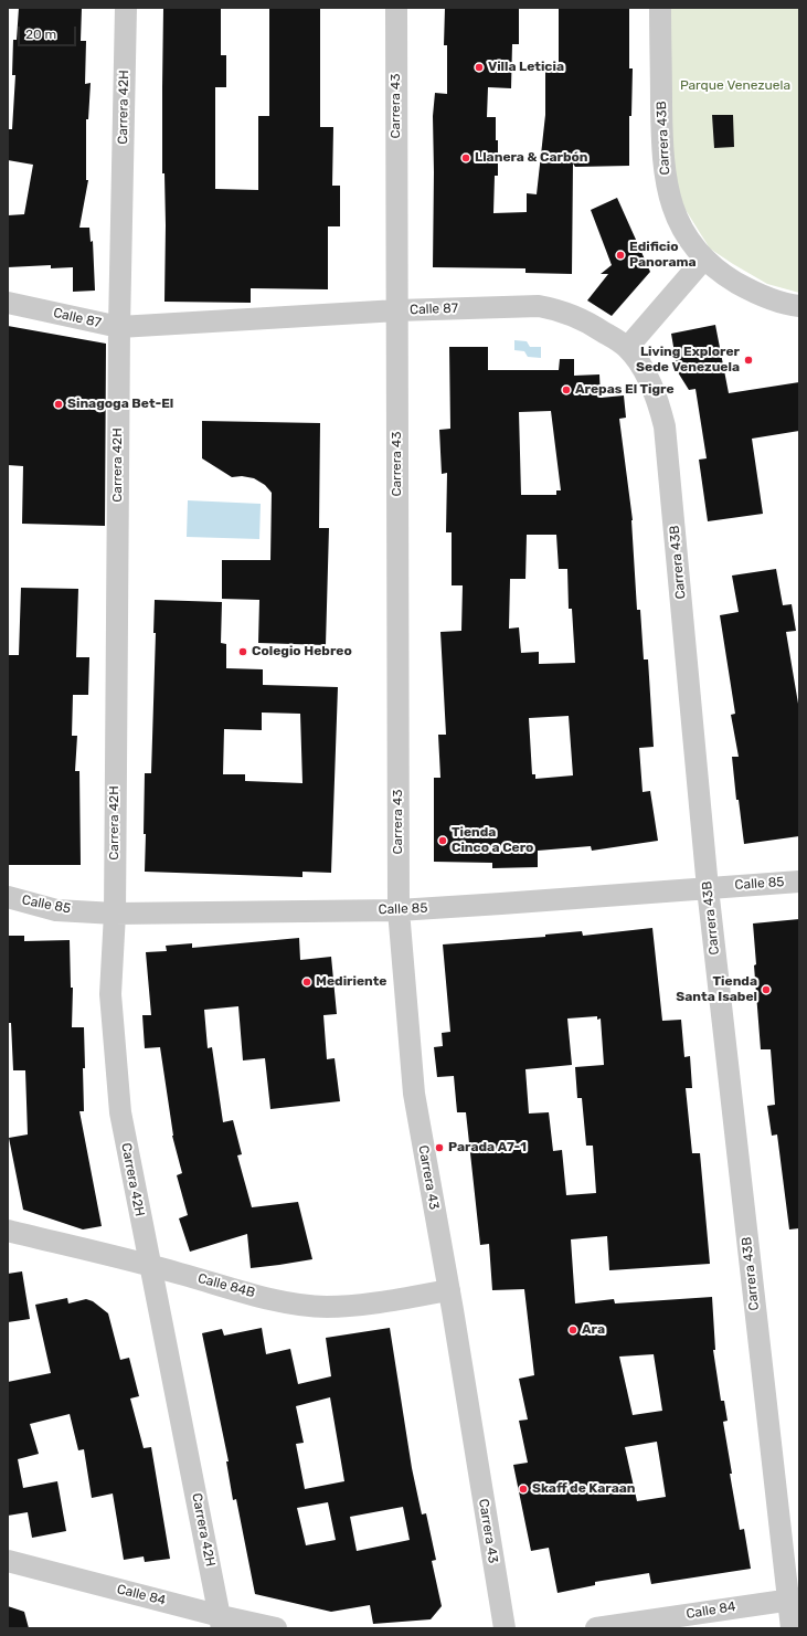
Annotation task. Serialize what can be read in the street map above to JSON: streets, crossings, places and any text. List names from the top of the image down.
{
  "streets": {
    "street": [
      "Carrera 43",
      "Carrera 42H",
      "Carrera 43B",
      "Calle 87",
      "Calle 85",
      "Calle 84B",
      "Calle 84"
    ]
  },
  "crossings": [
    ["Carrera 43", "Calle 87"],
    ["Carrera 43", "Calle 85"],
    ["Carrera 43", "Calle 84B"],
    ["Carrera 42H", "Calle 87"],
    ["Carrera 42H", "Calle 85"],
    ["Carrera 42H", "Calle 84B"],
    ["Carrera 42H", "Calle 84"],
    ["Carrera 43B", "Calle 87"],
    ["Carrera 43B", "Calle 85"],
    ["Carrera 43B", "Calle 84"]
  ],
  "parks": ["Parque Venezuela"],
  "places": [
    "Villa Leticia",
    "Llanera & Carbón",
    "Edificio Panorama",
    "Living Explorer Sede Venezuela",
    "Arepas El Tigre",
    "Sinagoga Bet-El",
    "Colegio Hebreo",
    "Tienda Cinco a Cero",
    "Mediriente",
    "Tienda Santa Isabel",
    "Parada A7-1",
    "Ara",
    "Skaff de Karaan"
  ],
  "scale_bar": "20 m"
}
